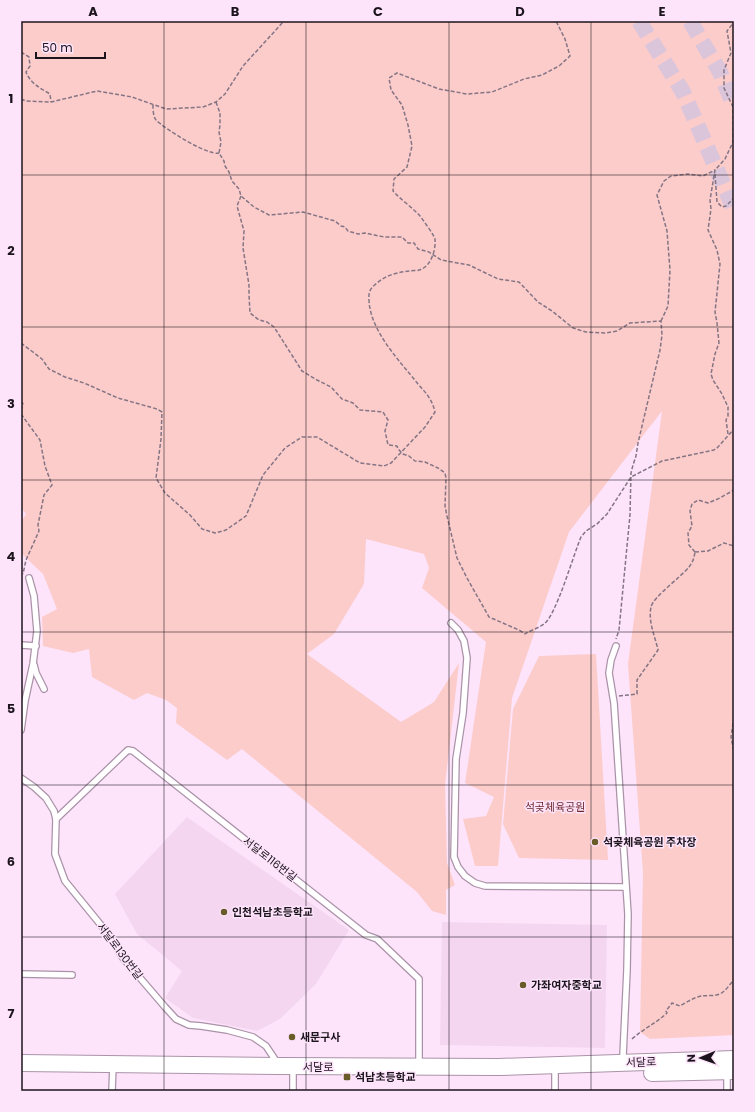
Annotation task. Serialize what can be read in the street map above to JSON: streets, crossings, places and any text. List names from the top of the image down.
{
  "streets": {
    "street": ["서달로"],
    "lane": ["서달로116번길", "서달로130번길"]
  },
  "crossings": [
    ["서달로116번길", "서달로130번길"],
    ["서달로116번길", "서달로"],
    ["서달로130번길", "서달로"]
  ],
  "parks": ["석곶체육공원"],
  "places": {
    "other": [
      "석곶체육공원 주차장",
      "인천석남초등학교",
      "가좌여자중학교",
      "새문구사"
    ],
    "transit": ["석남초등학교"]
  },
  "scale_bar": "50 m",
  "north": "left",
  "grid": {
    "columns": [
      "A",
      "B",
      "C",
      "D",
      "E"
    ],
    "rows": [
      "1",
      "2",
      "3",
      "4",
      "5",
      "6",
      "7"
    ]
  }
}
